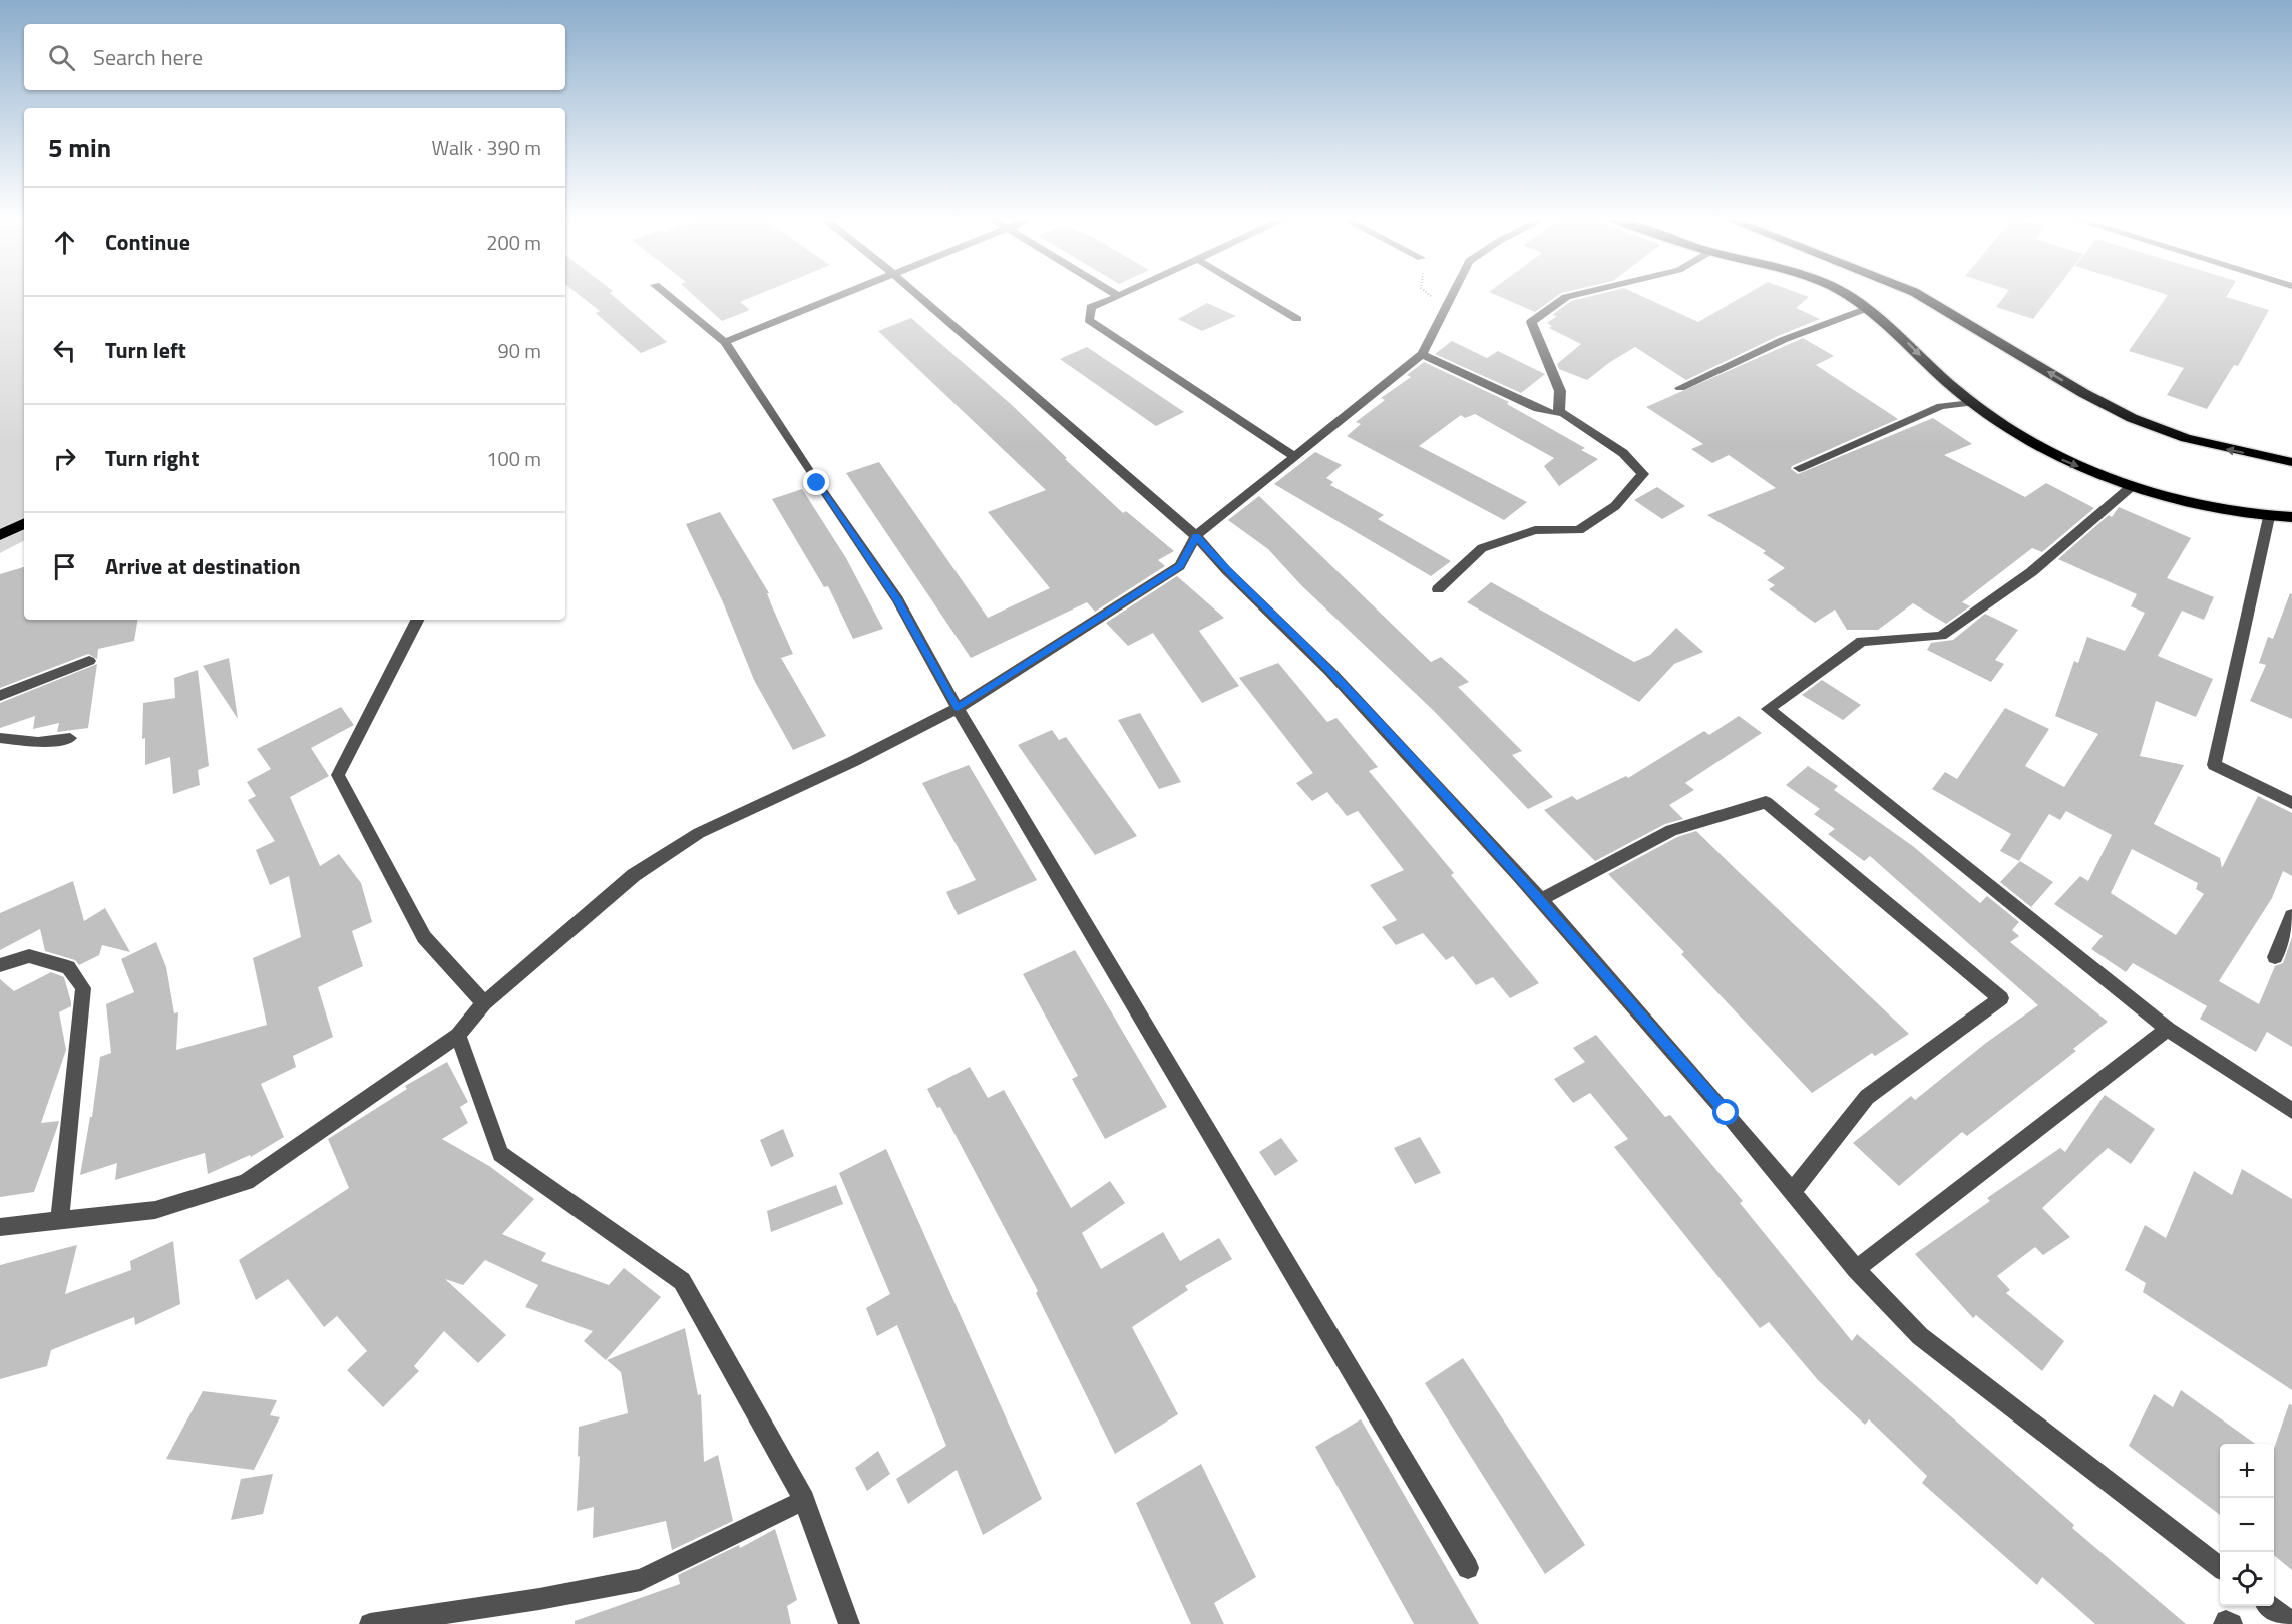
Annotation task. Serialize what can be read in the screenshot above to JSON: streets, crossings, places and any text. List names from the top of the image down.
{
  "page": {
    "search": "Search here",
    "heading": ["5 min", "Walk · 390 m"],
    "list": [
      ["Continue", "200 m"],
      ["Turn left", "90 m"],
      ["Turn right", "100 m"],
      "Arrive at destination"
    ],
    "map_buttons": ["+", "−"]
  }
}
